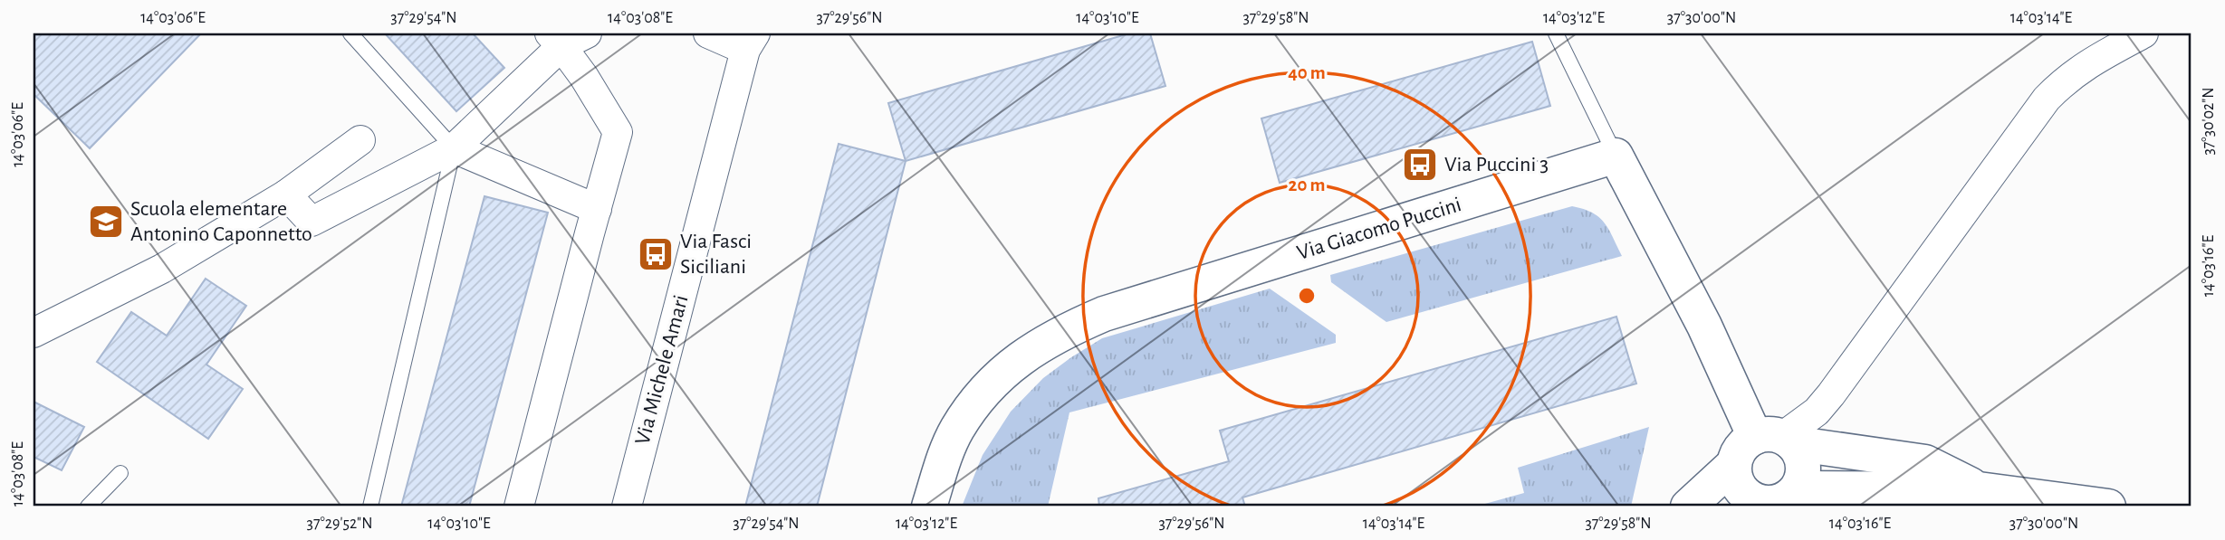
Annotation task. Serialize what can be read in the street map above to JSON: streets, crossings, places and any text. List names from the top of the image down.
{
  "streets": {
    "main road": ["Via Giacomo Puccini"],
    "street": ["Via Michele Amari"]
  },
  "places": {
    "bus stop": ["Via Puccini 3", "Via Fasci Siciliani"],
    "school or university": ["Scuola elementare Antonino Caponnetto"]
  },
  "coordinates": [
    "14°03'06\"E",
    "37°29'54\"N",
    "14°03'08\"E",
    "37°29'56\"N",
    "14°03'10\"E",
    "37°29'58\"N",
    "14°03'12\"E",
    "37°30'00\"N",
    "14°03'14\"E",
    "37°30'02\"N",
    "14°03'16\"E",
    "37°29'52\"N"
  ],
  "rings": ["40 m", "20 m"]
}
